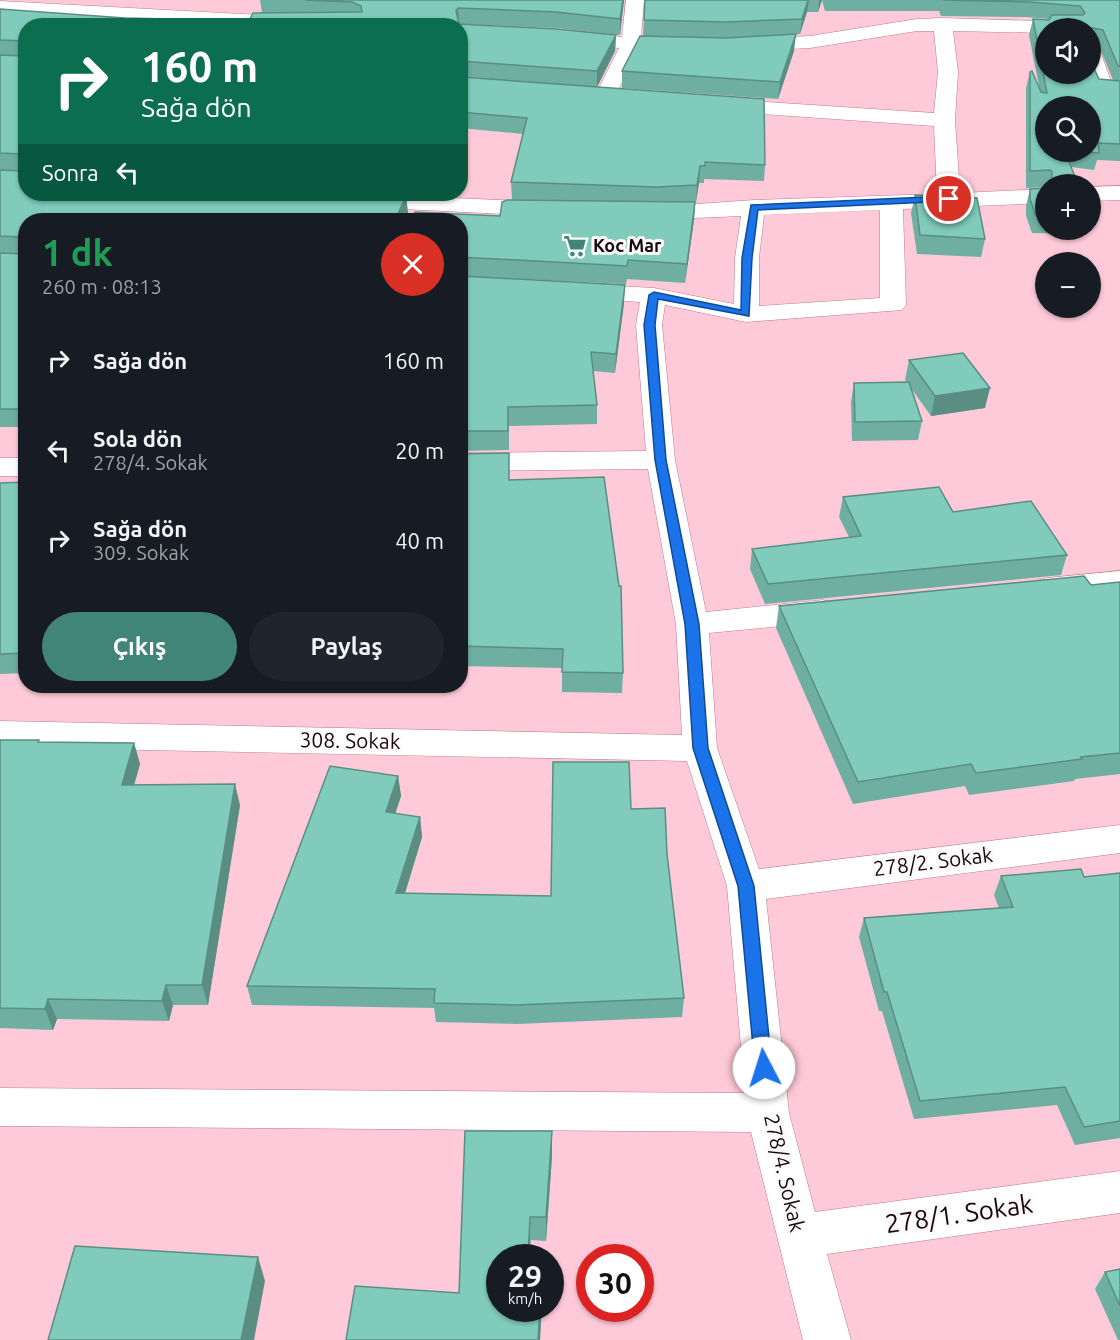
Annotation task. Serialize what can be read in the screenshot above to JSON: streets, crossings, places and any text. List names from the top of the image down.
{
  "streets": {
    "street": [
      "308. Sokak",
      "278/2. Sokak",
      "278/4. Sokak",
      "278/1. Sokak"
    ]
  },
  "crossings": [
    ["308. Sokak", "278/4. Sokak"],
    ["278/2. Sokak", "278/4. Sokak"],
    ["278/4. Sokak", "278/1. Sokak"]
  ],
  "places": {
    "supermarket": ["Koc Mar"]
  },
  "page": {
    "map_buttons": ["+", "−"],
    "turn": ["160 m", "Sağa dön"],
    "then": "Sonra",
    "heading": ["1 dk", "260 m · 08:13"],
    "list": [
      {
        "name": "Sağa dön",
        "value": "160 m"
      },
      {
        "name": "Sola dön",
        "note": "278/4. Sokak",
        "value": "20 m"
      },
      {
        "name": "Sağa dön",
        "note": "309. Sokak",
        "value": "40 m"
      }
    ],
    "buttons": ["Çıkış", "Paylaş"],
    "speed": "29 km/h",
    "limit": "30"
  }
}
